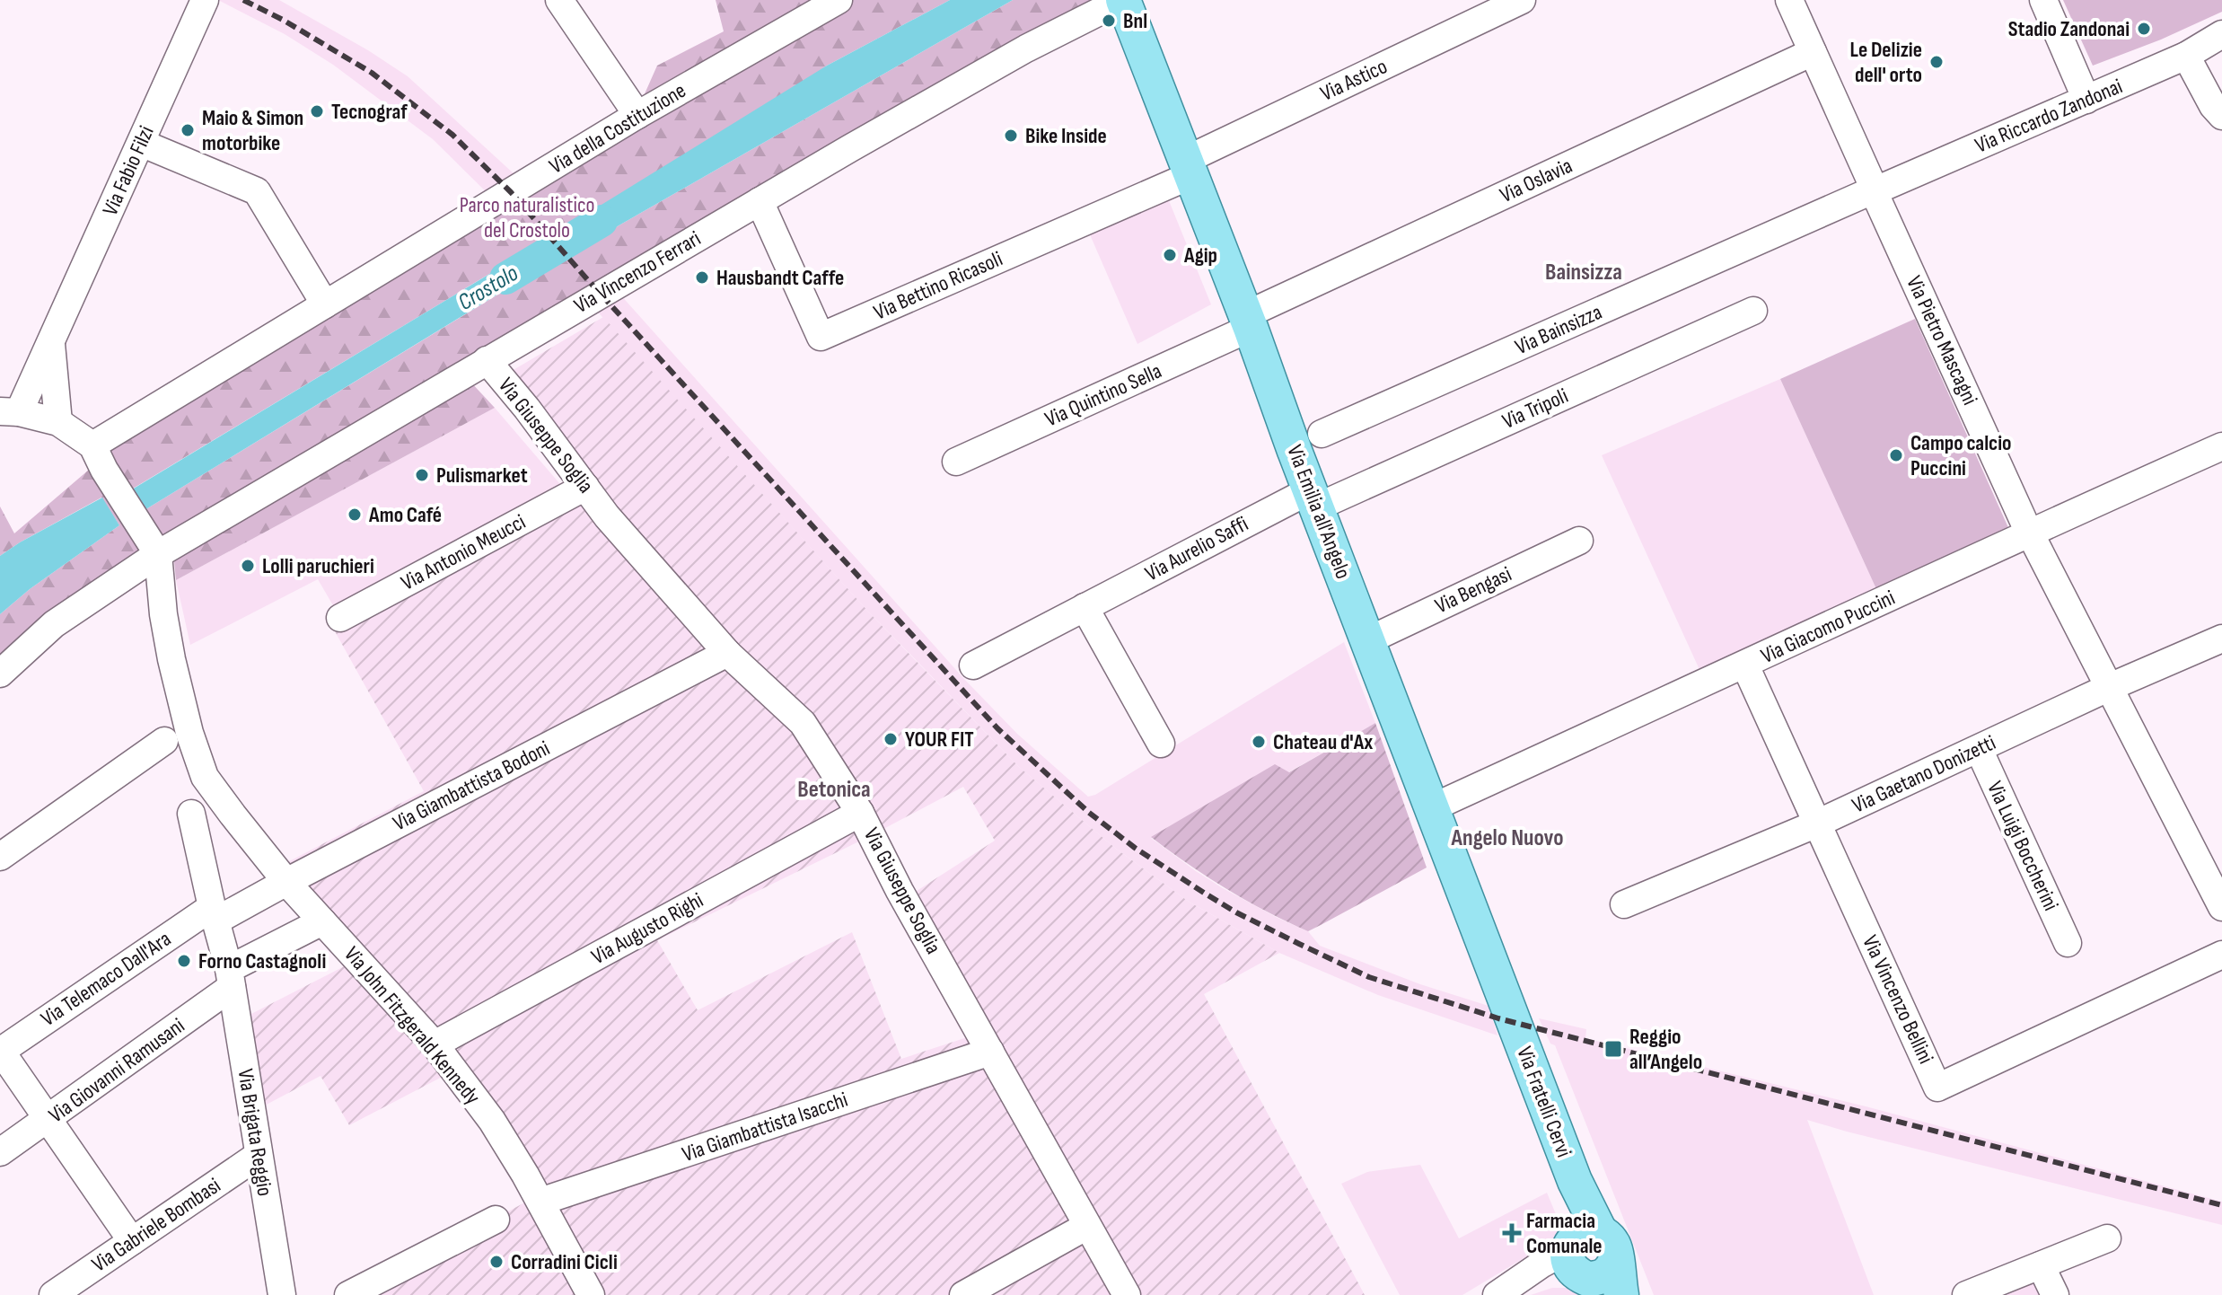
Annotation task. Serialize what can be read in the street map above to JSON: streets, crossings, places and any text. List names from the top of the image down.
{
  "streets": {
    "main road": ["Via Emilia all'Angelo", "Via Fratelli Cervi"],
    "street": [
      "Via Astico",
      "Via Riccardo Zandonai",
      "Via della Costituzione",
      "Via Fabio Filzi",
      "Via Oslavia",
      "Via Vincenzo Ferrari",
      "Via Bettino Ricasoli",
      "Via Bainsizza",
      "Via Pietro Mascagni",
      "Via Quintino Sella",
      "Via Tripoli",
      "Via Giuseppe Soglia",
      "Via Aurelio Saffi",
      "Via Antonio Meucci",
      "Via Bengasi",
      "Via Giacomo Puccini",
      "Via Gaetano Donizetti",
      "Via Giambattista Bodoni",
      "Via Luigi Boccherini",
      "Via Augusto Righi",
      "Via Telemaco Dall'Ara",
      "Via Vincenzo Bellini",
      "Via John Fitzgerald Kennedy",
      "Via Giovanni Ramusani",
      "Via Giambattista Isacchi",
      "Via Brigata Reggio",
      "Via Gabriele Bombasi"
    ]
  },
  "crossings": [
    ["Via Astico", "Via Bettino Ricasoli"],
    ["Via Astico", "Via Emilia all'Angelo"],
    ["Via Riccardo Zandonai", "Via Bainsizza"],
    ["Via Riccardo Zandonai", "Via Pietro Mascagni"],
    ["Via Oslavia", "Via Pietro Mascagni"],
    ["Via Oslavia", "Via Quintino Sella"],
    ["Via Oslavia", "Via Emilia all'Angelo"],
    ["Via Vincenzo Ferrari", "Via Bettino Ricasoli"],
    ["Via Vincenzo Ferrari", "Via Giuseppe Soglia"],
    ["Via Vincenzo Ferrari", "Via Emilia all'Angelo"],
    ["Via Vincenzo Ferrari", "Via John Fitzgerald Kennedy"],
    ["Via Bettino Ricasoli", "Via Emilia all'Angelo"],
    ["Via Bainsizza", "Via Pietro Mascagni"],
    ["Via Pietro Mascagni", "Via Giacomo Puccini"],
    ["Via Pietro Mascagni", "Via Gaetano Donizetti"],
    ["Via Quintino Sella", "Via Emilia all'Angelo"],
    ["Via Tripoli", "Via Emilia all'Angelo"],
    ["Via Tripoli", "Via Aurelio Saffi"],
    ["Via Giuseppe Soglia", "Via Antonio Meucci"],
    ["Via Giuseppe Soglia", "Via Giambattista Bodoni"],
    ["Via Giuseppe Soglia", "Via Augusto Righi"],
    ["Via Giuseppe Soglia", "Via Giambattista Isacchi"],
    ["Via Emilia all'Angelo", "Via Aurelio Saffi"],
    ["Via Emilia all'Angelo", "Via Bengasi"],
    ["Via Emilia all'Angelo", "Via Giacomo Puccini"],
    ["Via Emilia all'Angelo", "Via Fratelli Cervi"],
    ["Via Giacomo Puccini", "Via Vincenzo Bellini"],
    ["Via Gaetano Donizetti", "Via Luigi Boccherini"],
    ["Via Gaetano Donizetti", "Via Vincenzo Bellini"],
    ["Via Giambattista Bodoni", "Via Telemaco Dall'Ara"],
    ["Via Giambattista Bodoni", "Via John Fitzgerald Kennedy"],
    ["Via Giambattista Bodoni", "Via Brigata Reggio"],
    ["Via Augusto Righi", "Via John Fitzgerald Kennedy"],
    ["Via Telemaco Dall'Ara", "Via Brigata Reggio"],
    ["Via John Fitzgerald Kennedy", "Via Giambattista Isacchi"],
    ["Via Giovanni Ramusani", "Via Brigata Reggio"],
    ["Via Brigata Reggio", "Via Gabriele Bombasi"]
  ],
  "districts": ["Bainsizza", "Betonica", "Angelo Nuovo"],
  "water": ["Crostolo"],
  "parks": ["Parco naturalistico del Crostolo"],
  "places": {
    "other": [
      "Bnl",
      "Stadio Zandonai",
      "Le Delizie dell' orto",
      "Tecnograf",
      "Maio & Simon motorbike",
      "Bike Inside",
      "Agip",
      "Hausbandt Caffe",
      "Campo calcio Puccini",
      "Pulismarket",
      "Amo Café",
      "Lolli paruchieri",
      "YOUR FIT",
      "Chateau d'Ax",
      "Forno Castagnoli",
      "Corradini Cicli"
    ],
    "transit": ["Reggio all’Angelo"],
    "health": ["Farmacia Comunale"]
  }
}
